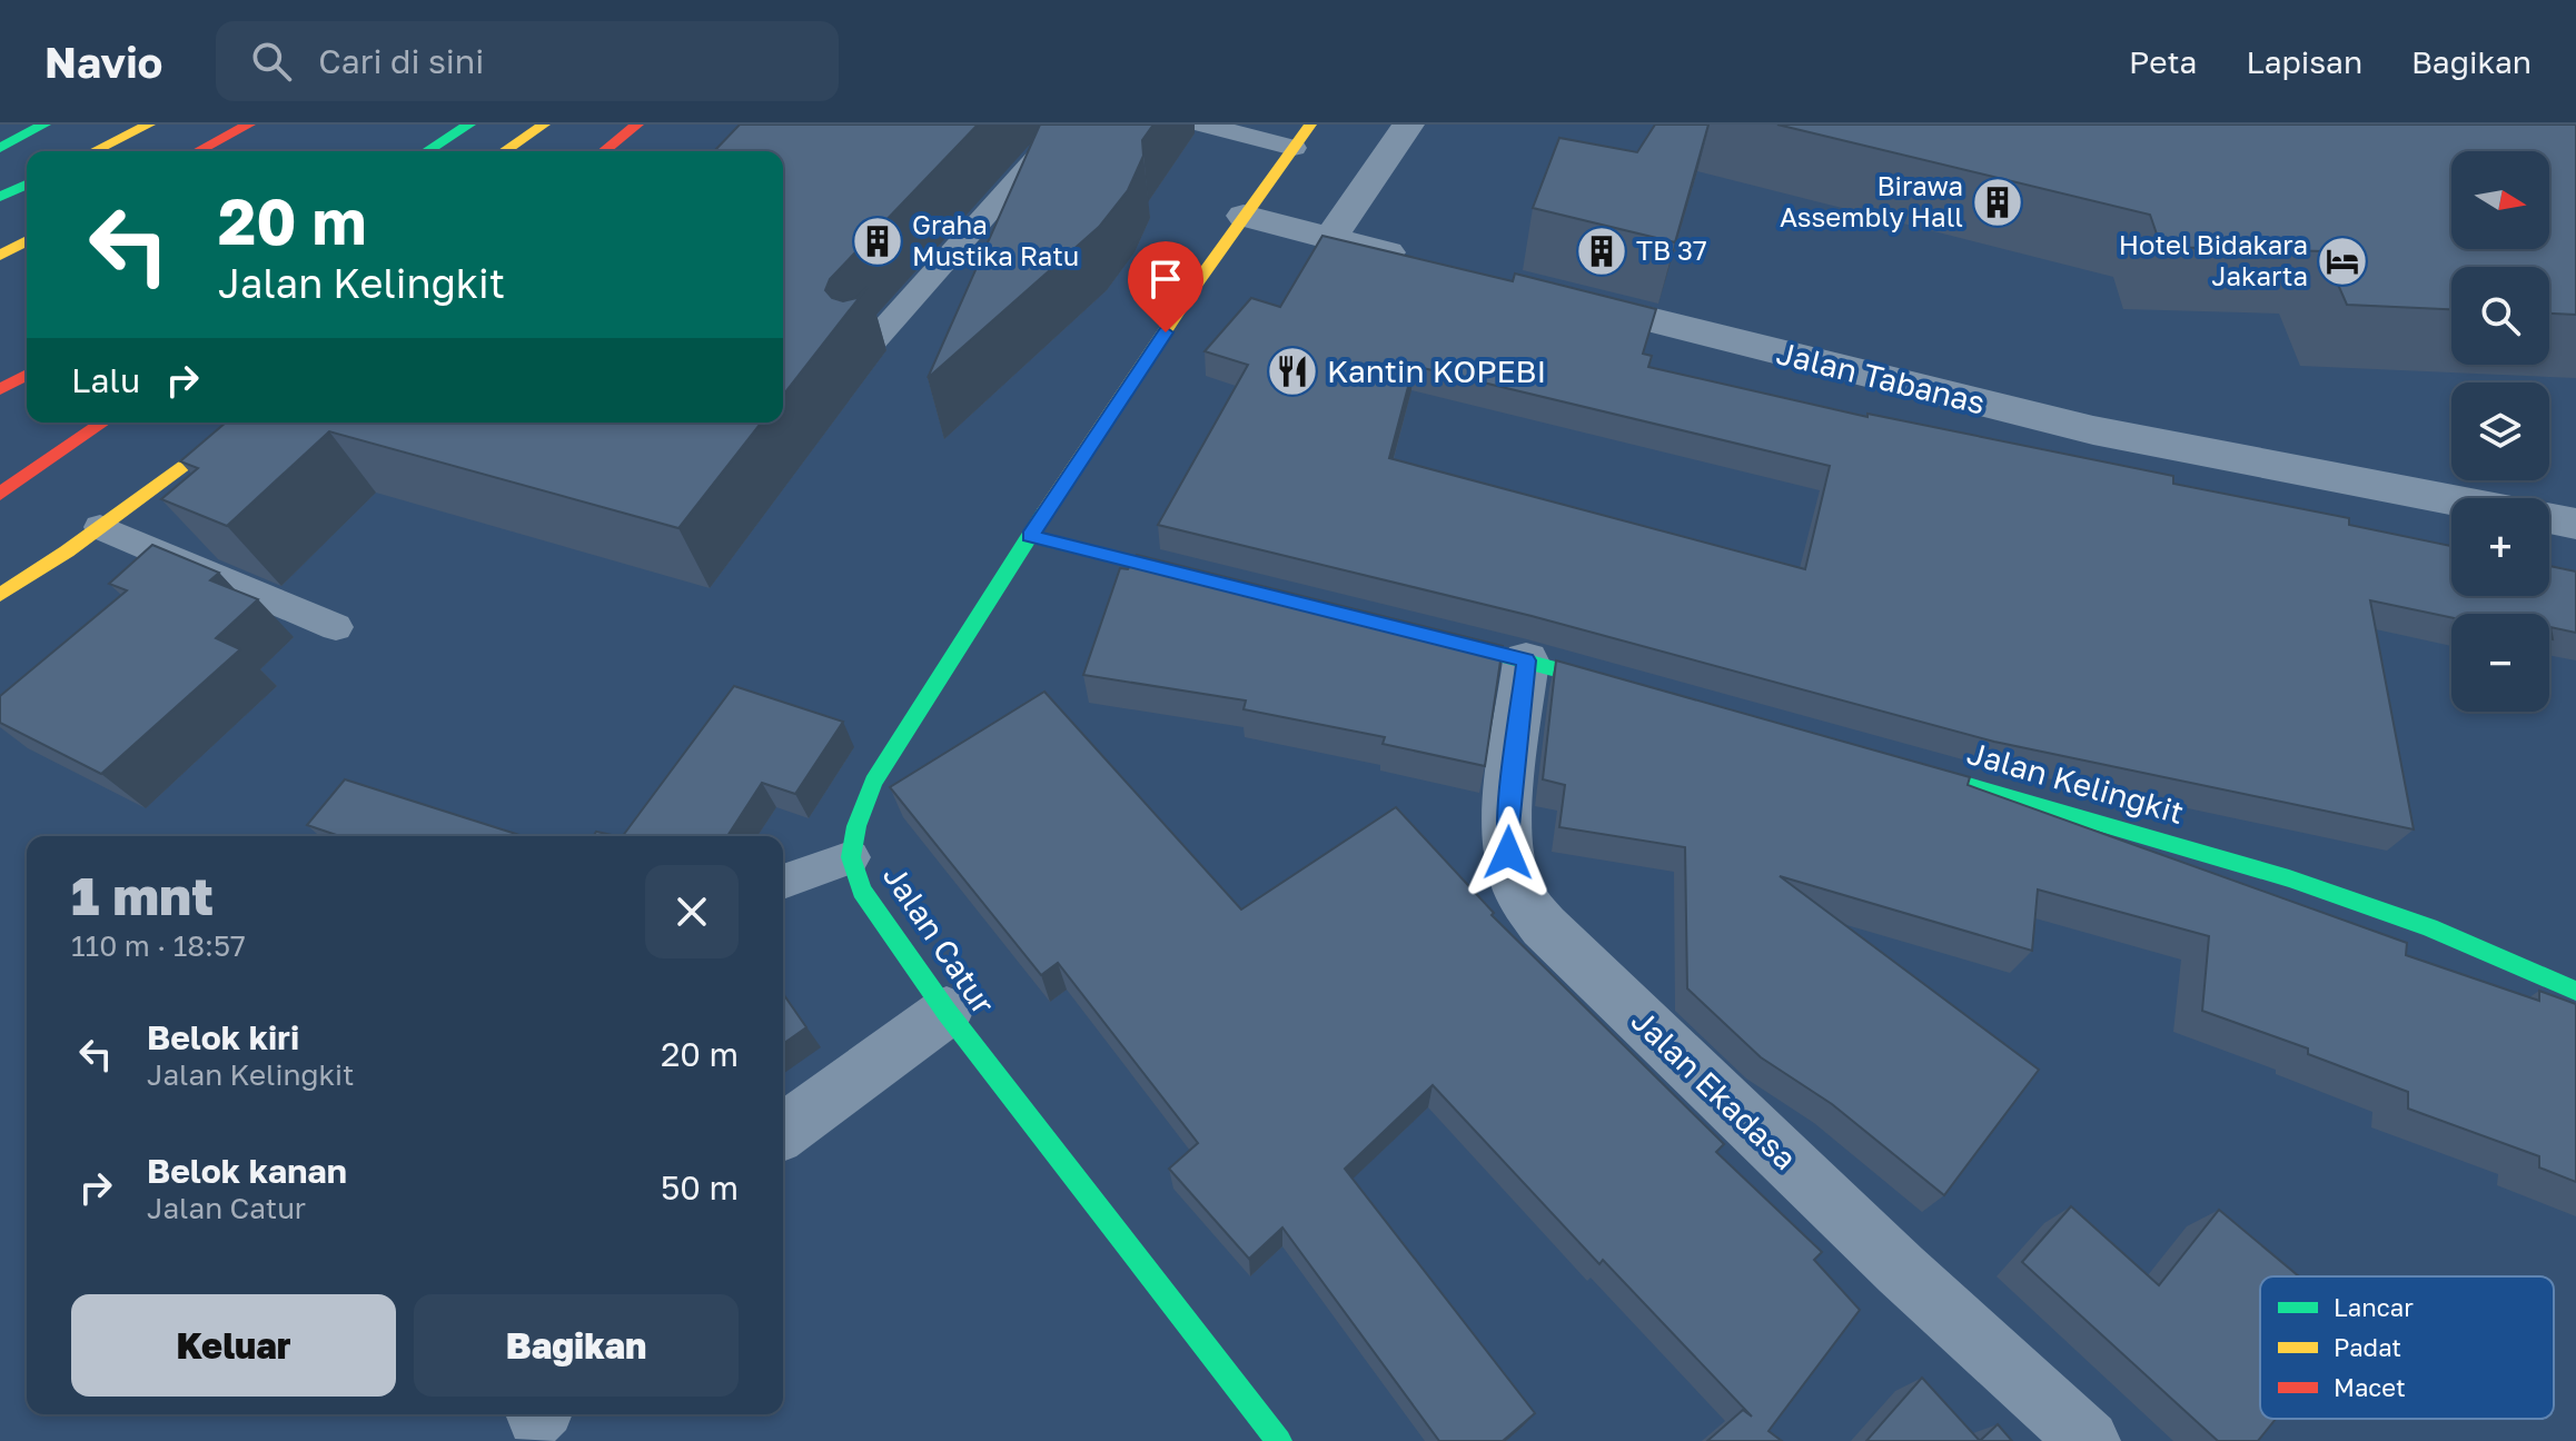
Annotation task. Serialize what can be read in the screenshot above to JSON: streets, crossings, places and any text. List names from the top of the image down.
{
  "streets": {
    "main road": ["Jalan Kelingkit", "Jalan Catur"],
    "street": ["Jalan Tabanas", "Jalan Ekadasa"]
  },
  "places": {
    "building": ["Birawa Assembly Hall", "Graha Mustika Ratu", "TB 37"],
    "hotel": ["Hotel Bidakara Jakarta"],
    "restaurant": ["Kantin KOPEBI"]
  },
  "legend": ["Lancar", "Padat", "Macet"],
  "north": "right",
  "page": {
    "header": "Navio",
    "search": "Cari di sini",
    "nav": ["Peta", "Lapisan", "Bagikan"],
    "map_buttons": ["+", "−"],
    "turn": ["20 m", "Jalan Kelingkit"],
    "then": "Lalu",
    "heading": ["1 mnt", "110 m · 18:57"],
    "list": [
      {
        "name": "Belok kiri",
        "note": "Jalan Kelingkit",
        "value": "20 m"
      },
      {
        "name": "Belok kanan",
        "note": "Jalan Catur",
        "value": "50 m"
      }
    ],
    "buttons": ["Keluar", "Bagikan"]
  }
}
